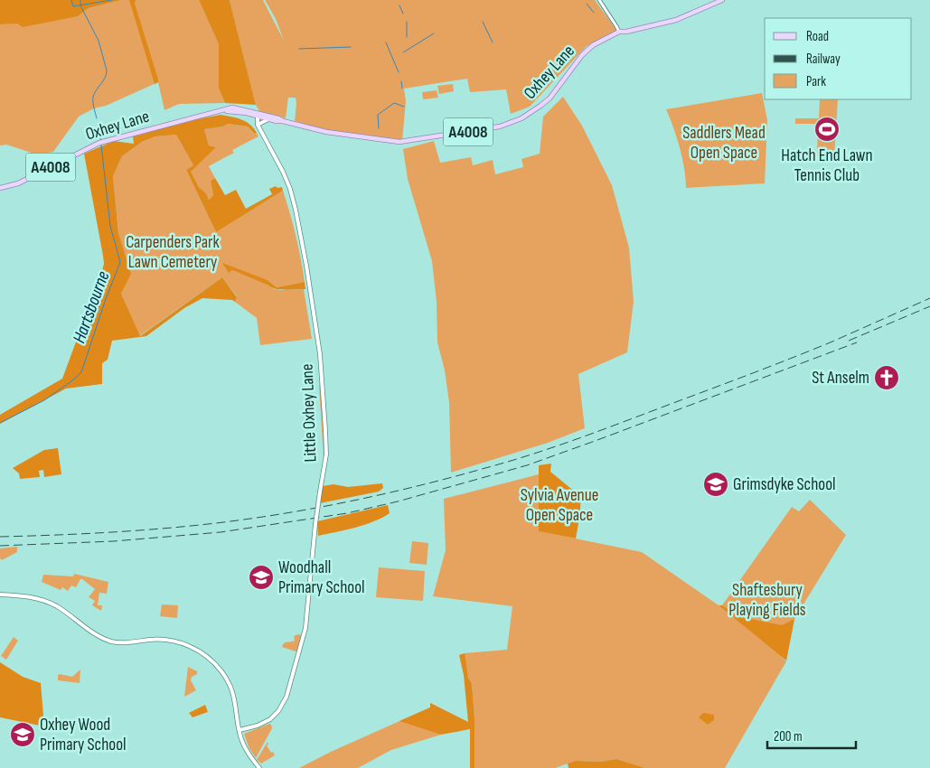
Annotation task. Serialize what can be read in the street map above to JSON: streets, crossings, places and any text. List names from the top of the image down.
{
  "streets": {
    "main road": ["Oxhey Lane", "A4008", "Little Oxhey Lane"]
  },
  "water": ["Hartsbourne"],
  "parks": [
    "Saddlers Mead Open Space",
    "Carpenders Park Lawn Cemetery",
    "Sylvia Avenue Open Space",
    "Shaftesbury Playing Fields"
  ],
  "places": {
    "sports": ["Hatch End Lawn Tennis Club"],
    "church": ["St Anselm"],
    "school or university": ["Grimsdyke School", "Woodhall Primary School", "Oxhey Wood Primary School"]
  },
  "legend": ["Road", "Railway", "Park"],
  "scale_bar": "200 m"
}
